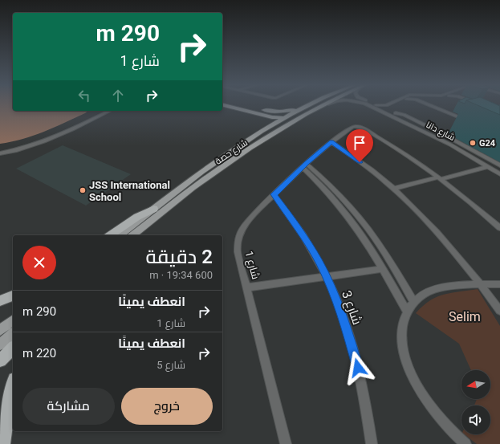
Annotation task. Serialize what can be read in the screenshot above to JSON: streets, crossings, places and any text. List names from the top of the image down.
{
  "streets": {
    "main road": ["شارع حصة"],
    "street": ["شارع دانا", "شارع 1", "شارع 3"]
  },
  "crossings": [
    ["شارع دانا", "شارع حصة"],
    ["شارع 1", "شارع 3"]
  ],
  "parks": ["Selim"],
  "places": ["G24", "JSS International School"],
  "north": "left",
  "page": {
    "turn": ["290 m", "شارع 1"],
    "heading": ["2 دقيقة", "600 m · 19:34"],
    "list": [
      {
        "name": "انعطف يمينًا",
        "note": "شارع 1",
        "value": "290 m"
      },
      {
        "name": "انعطف يمينًا",
        "note": "شارع 5",
        "value": "220 m"
      }
    ],
    "buttons": ["خروج", "مشاركة"]
  }
}
